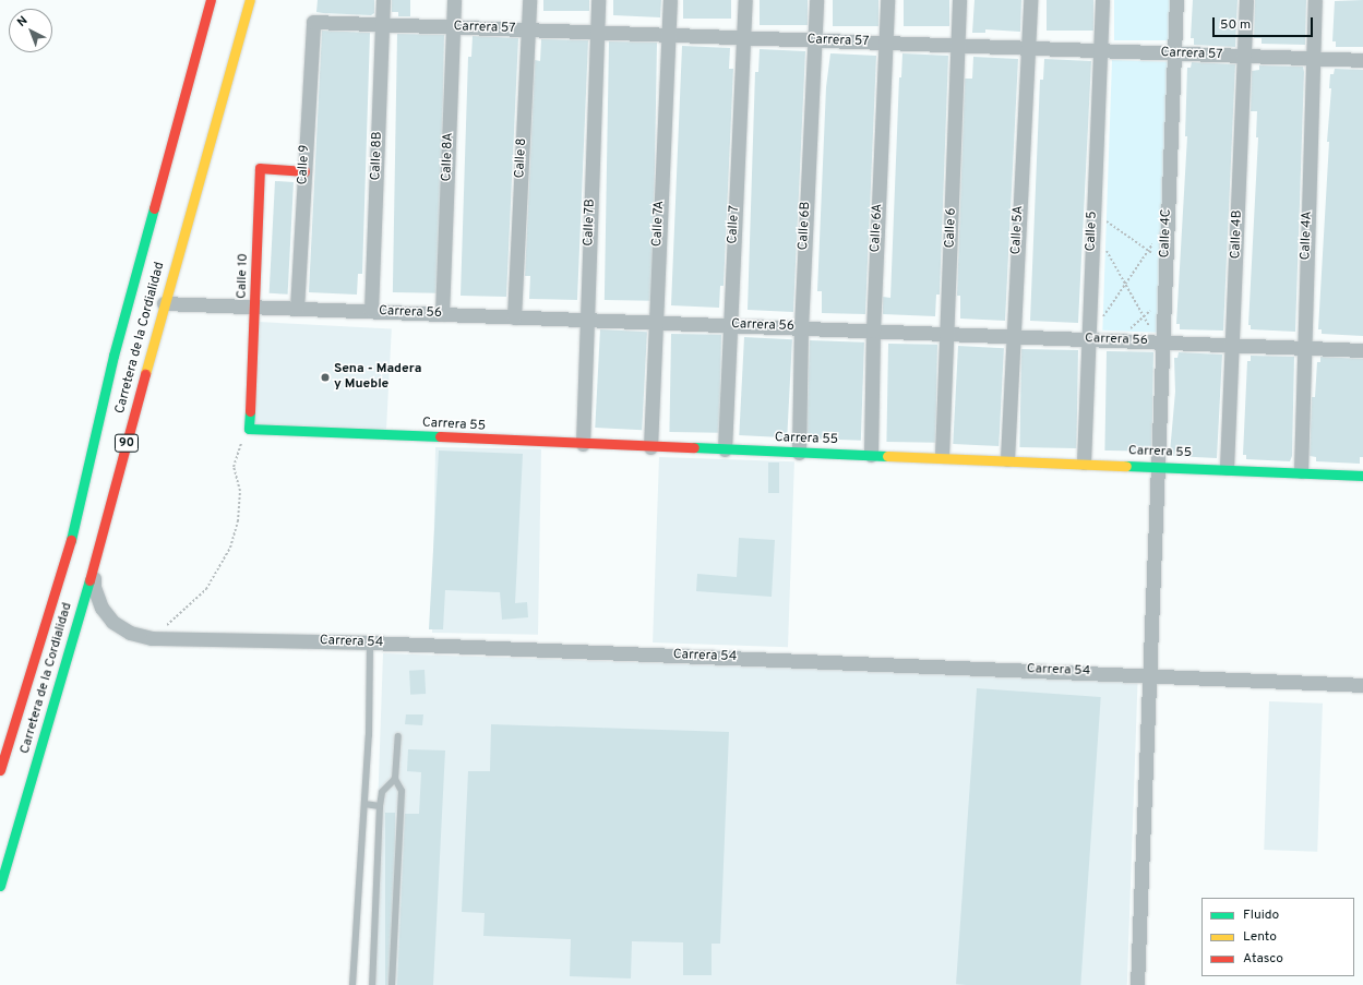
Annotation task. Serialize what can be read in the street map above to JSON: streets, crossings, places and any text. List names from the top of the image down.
{
  "streets": {
    "main road": [
      "Calle 10",
      "Carretera de la Cordialidad",
      "Carrera 55",
      "90"
    ],
    "street": [
      "Carrera 57",
      "Calle 8B",
      "Calle 8A",
      "Calle 8",
      "Calle 9",
      "Calle 7B",
      "Calle 7A",
      "Calle 7",
      "Calle 6B",
      "Calle 6A",
      "Calle 6",
      "Calle 5A",
      "Calle 5",
      "Calle 4C",
      "Calle 4B",
      "Calle 4A",
      "Carrera 56",
      "Carrera 54"
    ]
  },
  "crossings": [
    ["Carrera 57", "Calle 8B"],
    ["Carrera 57", "Calle 8A"],
    ["Carrera 57", "Calle 8"],
    ["Carrera 57", "Calle 9"],
    ["Carrera 57", "Calle 7B"],
    ["Carrera 57", "Calle 7A"],
    ["Carrera 57", "Calle 7"],
    ["Carrera 57", "Calle 6B"],
    ["Carrera 57", "Calle 6A"],
    ["Carrera 57", "Calle 6"],
    ["Carrera 57", "Calle 5A"],
    ["Carrera 57", "Calle 5"],
    ["Carrera 57", "Calle 4C"],
    ["Carrera 57", "Calle 4B"],
    ["Carrera 57", "Calle 4A"],
    ["Calle 8B", "Carrera 56"],
    ["Calle 8A", "Carrera 56"],
    ["Calle 8", "Carrera 56"],
    ["Calle 9", "Calle 10"],
    ["Calle 9", "Carrera 56"],
    ["Calle 7B", "Carrera 56"],
    ["Calle 7B", "Carrera 55"],
    ["Calle 7A", "Carrera 56"],
    ["Calle 7A", "Carrera 55"],
    ["Calle 7", "Carrera 56"],
    ["Calle 7", "Carrera 55"],
    ["Calle 6B", "Carrera 56"],
    ["Calle 6B", "Carrera 55"],
    ["Calle 6A", "Carrera 56"],
    ["Calle 6A", "Carrera 55"],
    ["Calle 6", "Carrera 56"],
    ["Calle 6", "Carrera 55"],
    ["Calle 5A", "Carrera 56"],
    ["Calle 5A", "Carrera 55"],
    ["Calle 5", "Carrera 56"],
    ["Calle 5", "Carrera 55"],
    ["Calle 4C", "Carrera 56"],
    ["Calle 4C", "Carrera 55"],
    ["Calle 4C", "Carrera 54"],
    ["Calle 4B", "Carrera 56"],
    ["Calle 4B", "Carrera 55"],
    ["Calle 4A", "Carrera 56"],
    ["Calle 4A", "Carrera 55"],
    ["Calle 10", "Carrera 56"],
    ["Calle 10", "Carrera 55"],
    ["Carrera 56", "Carretera de la Cordialidad"],
    ["Carretera de la Cordialidad", "Carrera 54"]
  ],
  "places": ["Sena - Madera y Mueble"],
  "legend": ["Fluido", "Lento", "Atasco"],
  "scale_bar": "50 m",
  "north": "top left"
}
